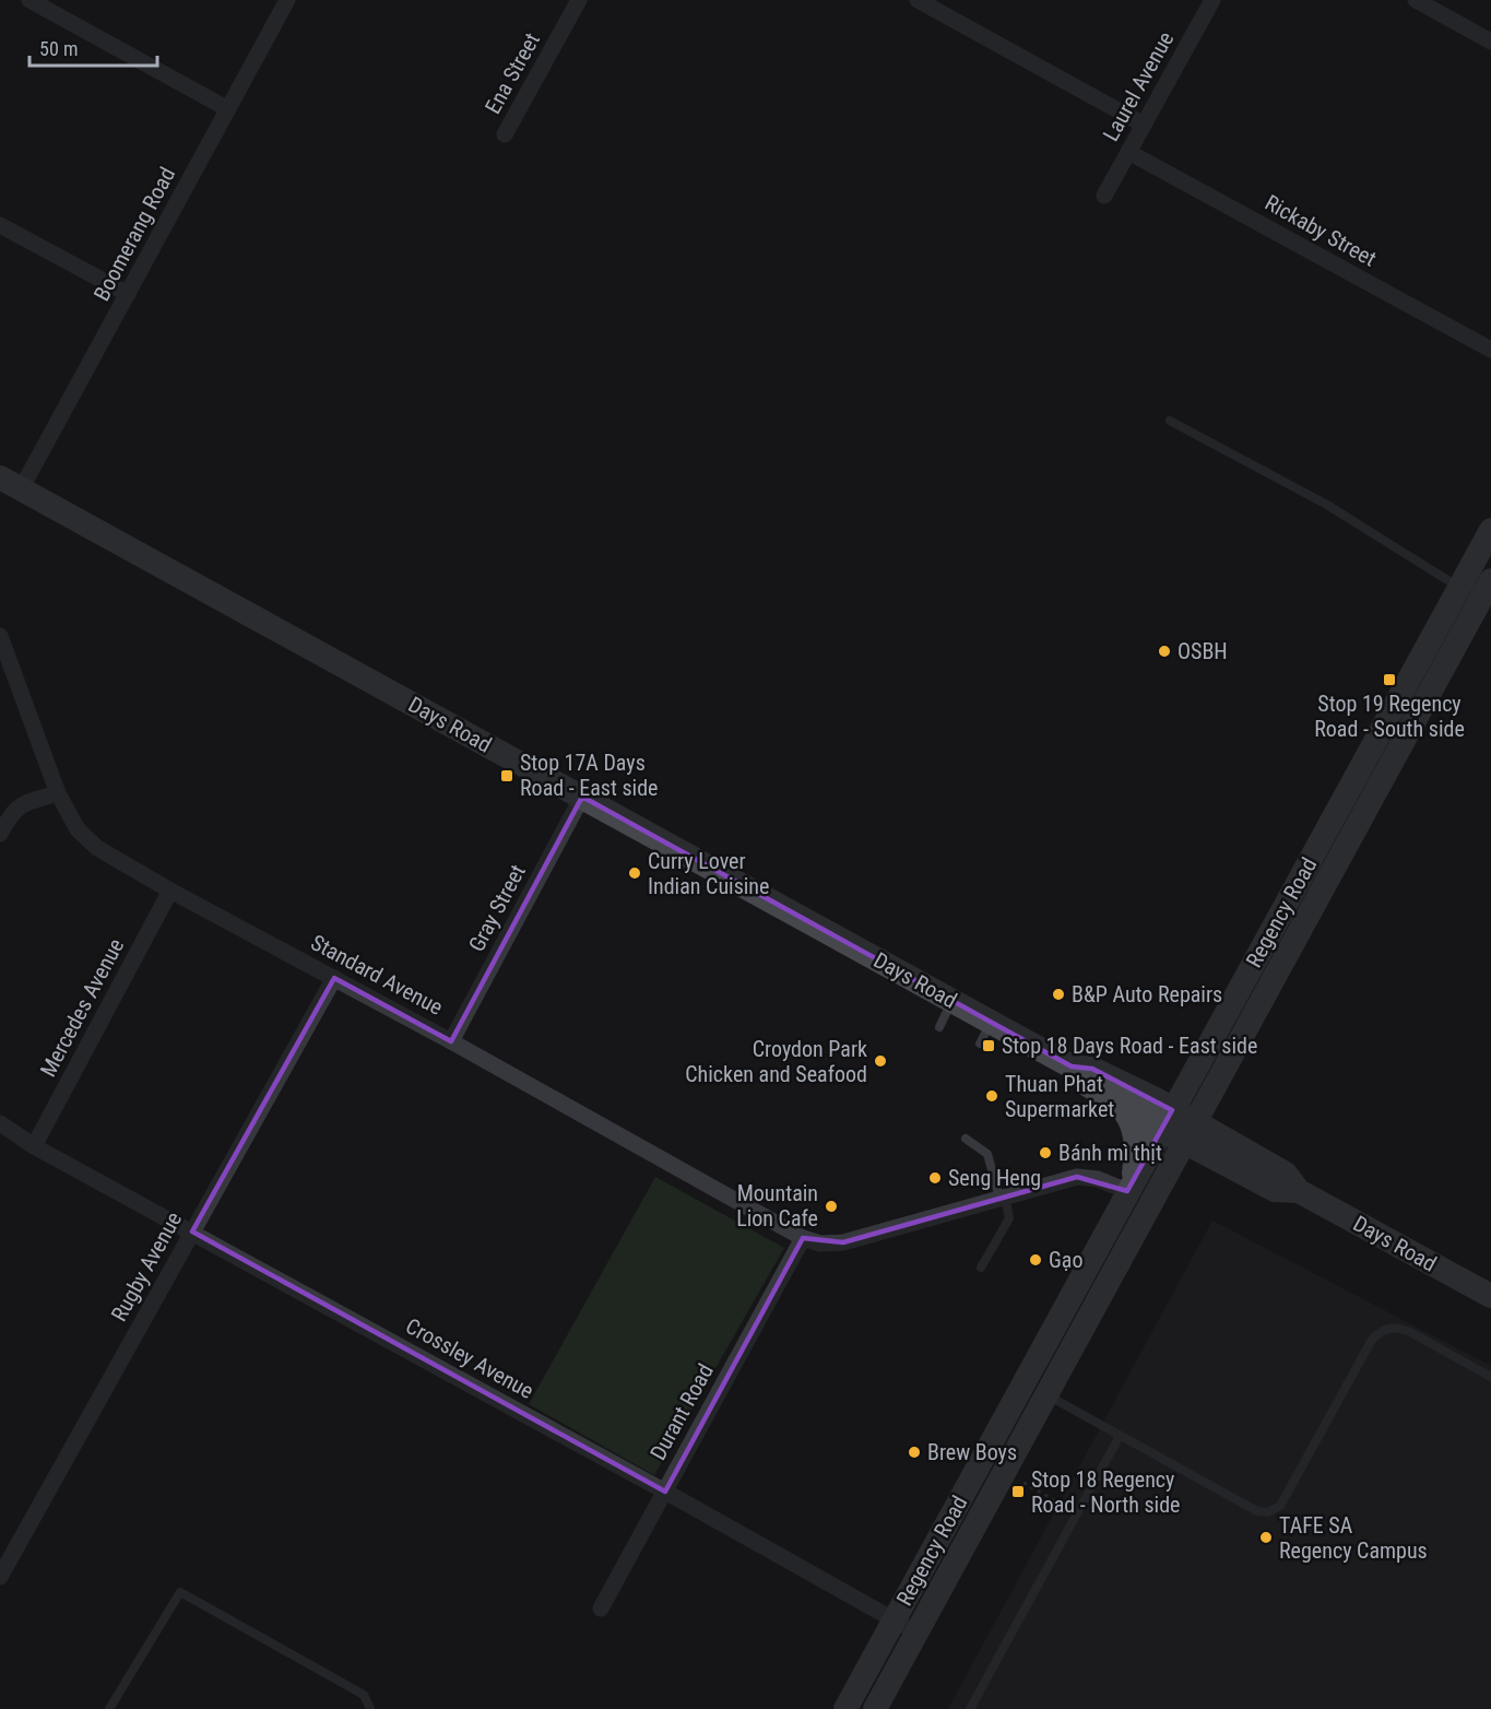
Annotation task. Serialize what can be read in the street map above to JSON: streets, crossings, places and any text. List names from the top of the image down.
{
  "streets": {
    "main road": ["Days Road", "Regency Road"],
    "street": [
      "Ena Street",
      "Laurel Avenue",
      "Rickaby Street",
      "Boomerang Road",
      "Gray Street",
      "Standard Avenue",
      "Mercedes Avenue",
      "Rugby Avenue",
      "Crossley Avenue",
      "Durant Road"
    ]
  },
  "crossings": [
    ["Laurel Avenue", "Rickaby Street"],
    ["Boomerang Road", "Days Road"],
    ["Days Road", "Gray Street"],
    ["Days Road", "Regency Road"],
    ["Gray Street", "Standard Avenue"],
    ["Regency Road", "Crossley Avenue"],
    ["Standard Avenue", "Mercedes Avenue"],
    ["Standard Avenue", "Rugby Avenue"],
    ["Standard Avenue", "Durant Road"],
    ["Mercedes Avenue", "Crossley Avenue"],
    ["Rugby Avenue", "Crossley Avenue"],
    ["Crossley Avenue", "Durant Road"]
  ],
  "places": {
    "other": [
      "OSBH",
      "Curry Lover Indian Cuisine",
      "B&P Auto Repairs",
      "Croydon Park Chicken and Seafood",
      "Thuan Phat Supermarket",
      "Bánh mì thịt",
      "Seng Heng",
      "Mountain Lion Cafe",
      "Gạo",
      "Brew Boys",
      "TAFE SA Regency Campus"
    ],
    "transit": [
      "Stop 19 Regency Road - South side",
      "Stop 17A Days Road - East side",
      "Stop 18 Days Road - East side",
      "Stop 18 Regency Road - North side"
    ]
  },
  "scale_bar": "50 m"
}
